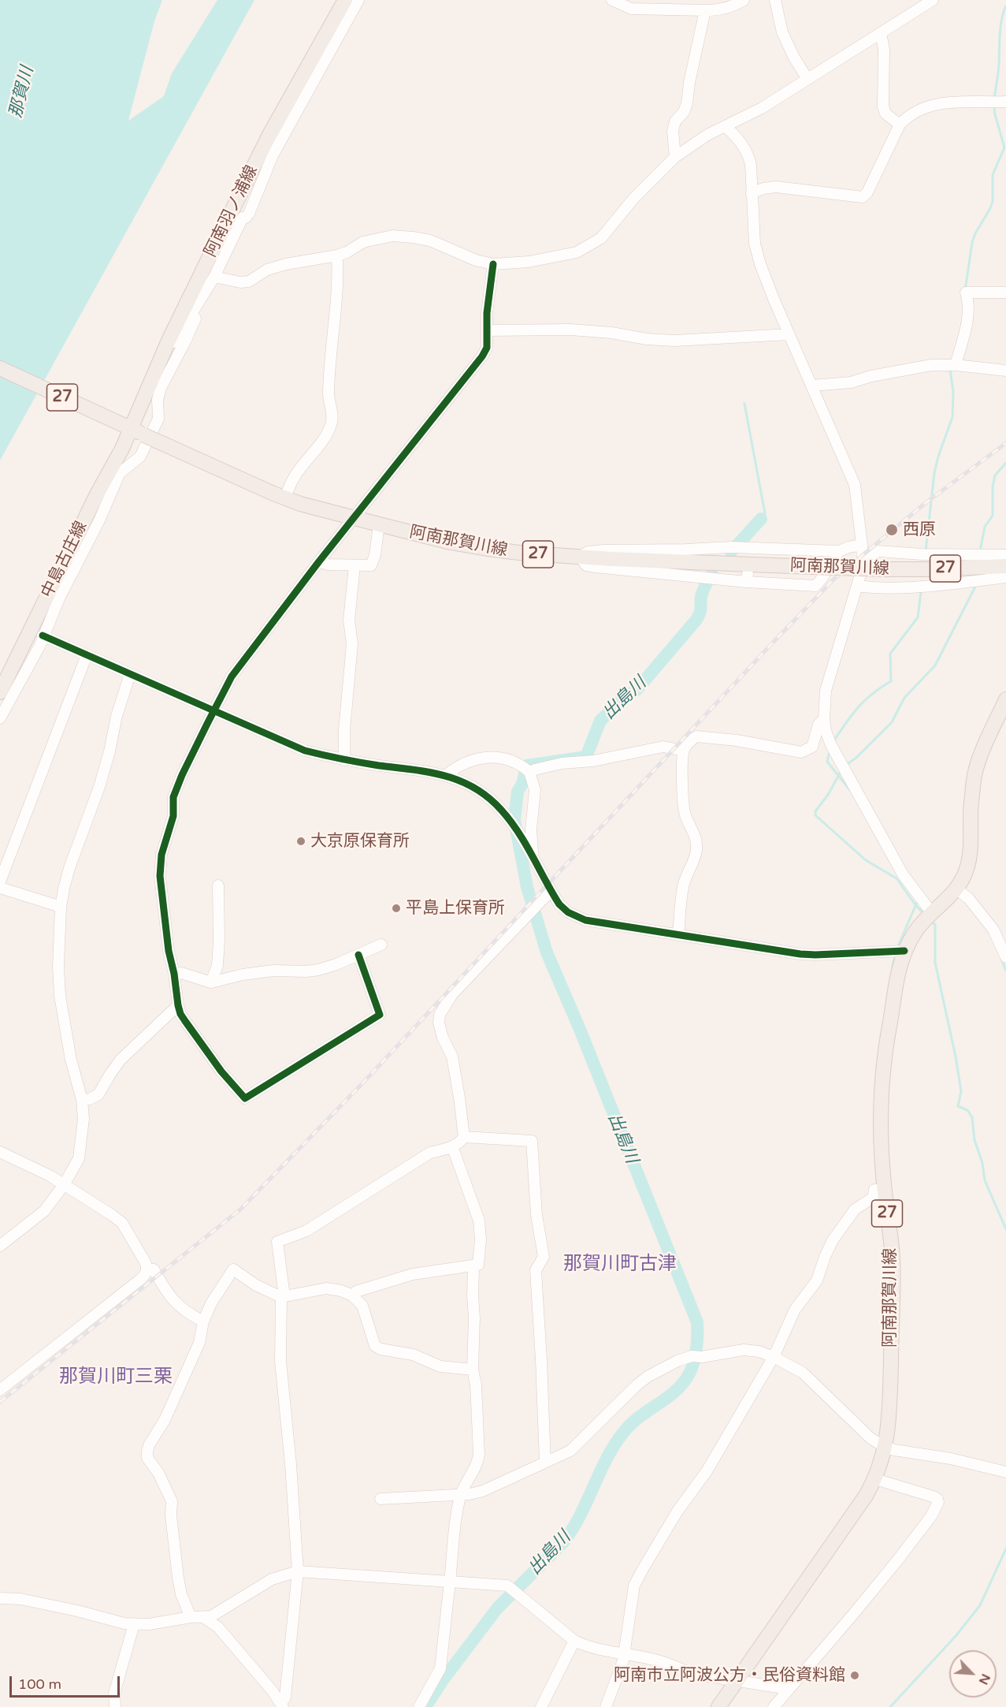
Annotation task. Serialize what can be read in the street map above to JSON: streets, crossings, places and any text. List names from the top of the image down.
{
  "streets": {
    "main road": [
      "阿南羽ノ浦線",
      "27",
      "阿南那賀川線",
      "中島古庄線"
    ]
  },
  "crossings": [
    ["阿南羽ノ浦線", "阿南那賀川線"],
    ["阿南羽ノ浦線", "中島古庄線"],
    ["阿南那賀川線", "中島古庄線"]
  ],
  "districts": ["那賀川町古津", "那賀川町三栗"],
  "water": ["那賀川", "出島川"],
  "places": [
    "西原",
    "大京原保育所",
    "平島上保育所",
    "阿南市立阿波公方・民俗資料館"
  ],
  "scale_bar": "100 m",
  "north": "bottom right"
}
